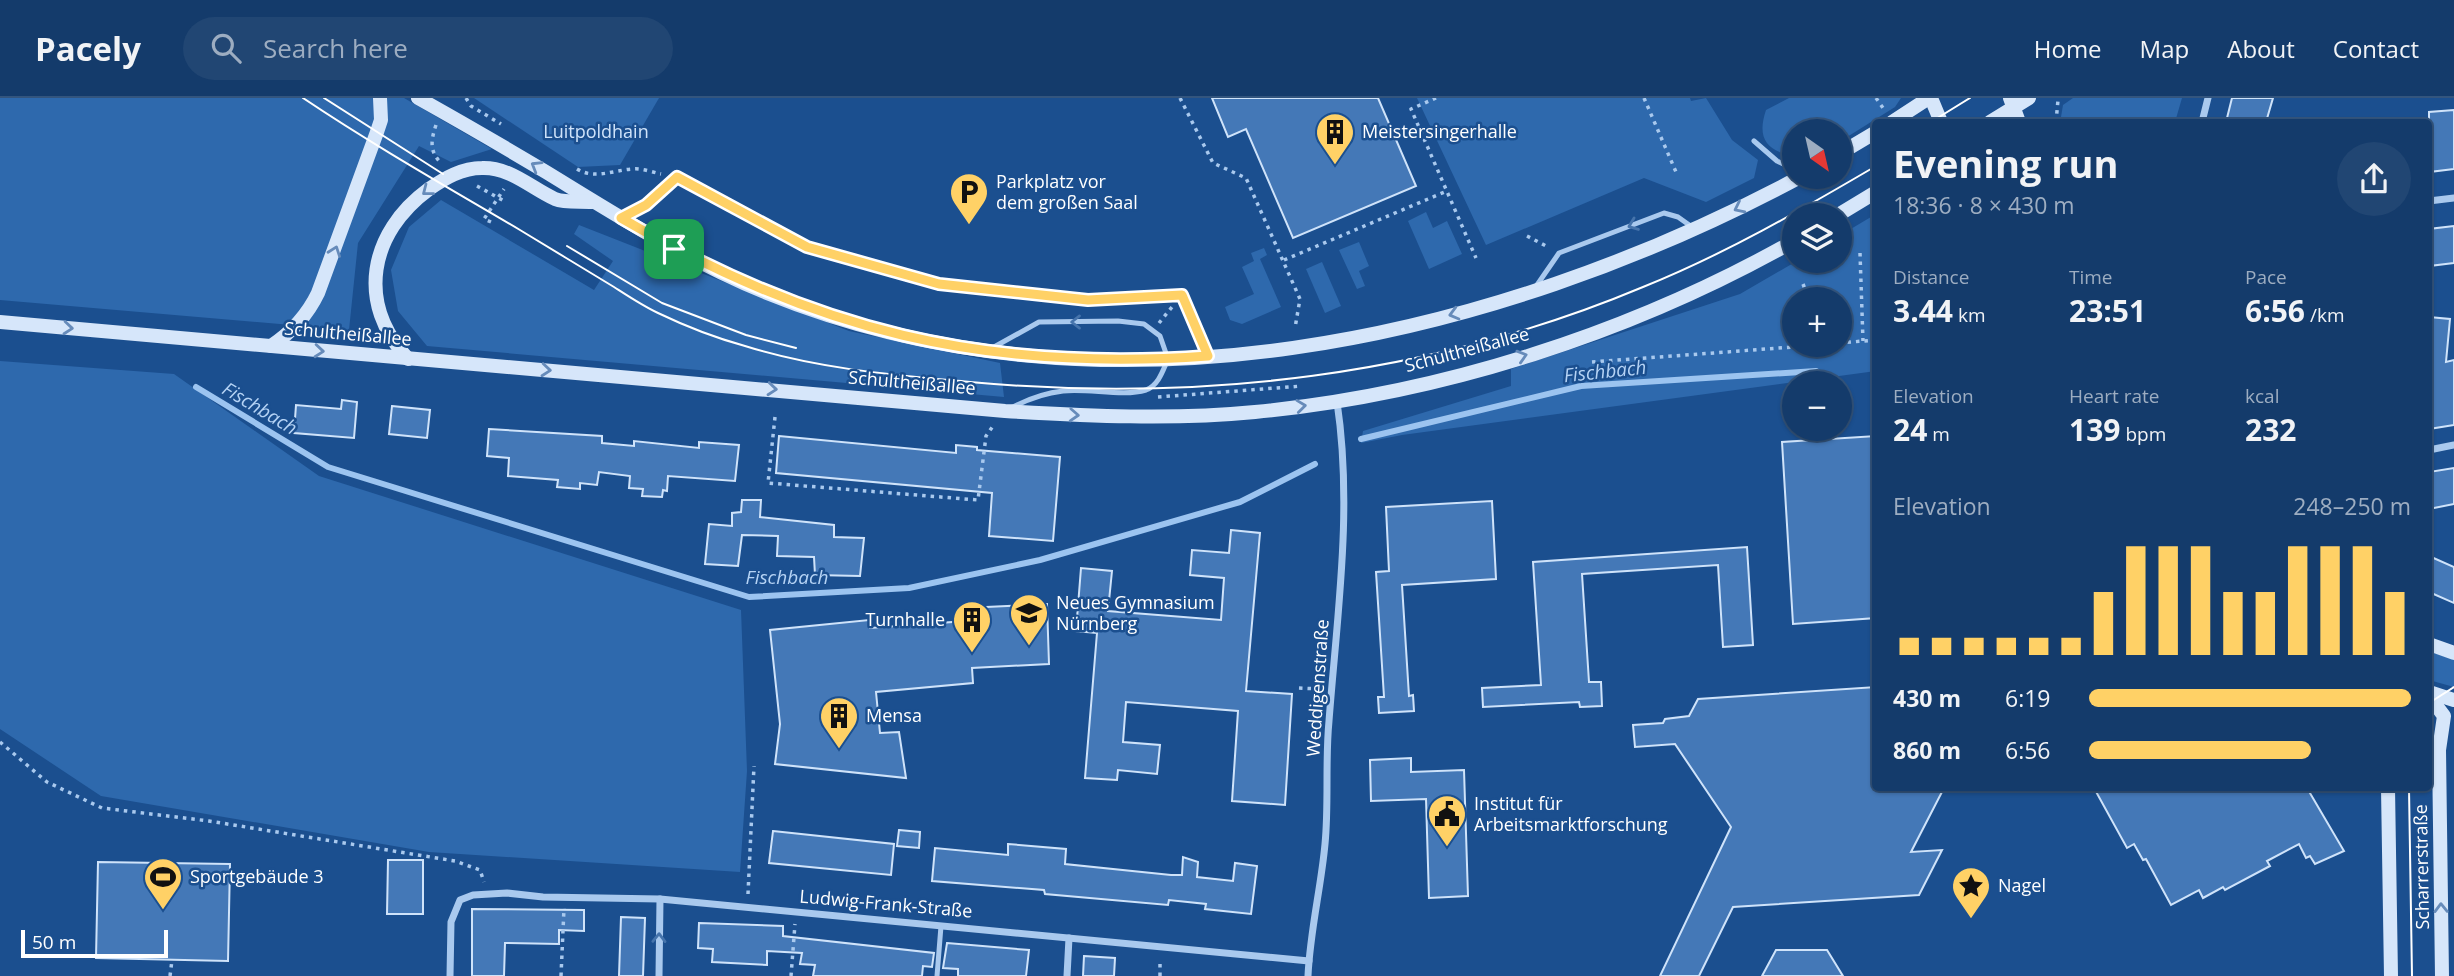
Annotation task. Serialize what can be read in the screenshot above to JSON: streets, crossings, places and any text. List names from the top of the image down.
{
  "streets": {
    "main road": ["Schultheißallee", "Scharrerstraße"],
    "street": ["Weddigenstraße", "Ludwig-Frank-Straße"]
  },
  "crossings": [
    ["Schultheißallee", "Weddigenstraße"],
    ["Weddigenstraße", "Ludwig-Frank-Straße"]
  ],
  "water": ["Fischbach"],
  "parks": ["Luitpoldhain"],
  "places": {
    "building": ["Meistersingerhalle", "Turnhalle", "Mensa"],
    "parking": ["Parkplatz vor dem großen Saal"],
    "school or university": ["Neues Gymnasium Nürnberg"],
    "public building": ["Institut für Arbeitsmarktforschung"],
    "sports": ["Sportgebäude 3"],
    "place": ["Nagel"]
  },
  "scale_bar": "50 m",
  "north": "bottom right",
  "page": {
    "header": "Pacely",
    "search": "Search here",
    "nav": [
      "Home",
      "Map",
      "About",
      "Contact"
    ],
    "map_buttons": ["+", "−"],
    "heading": ["Evening run", "18:36 · 8 × 430 m"],
    "stats": [
      ["Distance", "3.44 km"],
      ["Time", "23:51"],
      ["Pace", "6:56 /km"],
      ["Elevation", "24 m"],
      ["Heart rate", "139 bpm"],
      ["kcal", "232"]
    ],
    "chart": ["Elevation", "248–250 m"],
    "list": [
      {
        "name": "430 m",
        "note": "6:19"
      },
      {
        "name": "860 m",
        "note": "6:56"
      }
    ],
    "scale": "50 m"
  }
}
